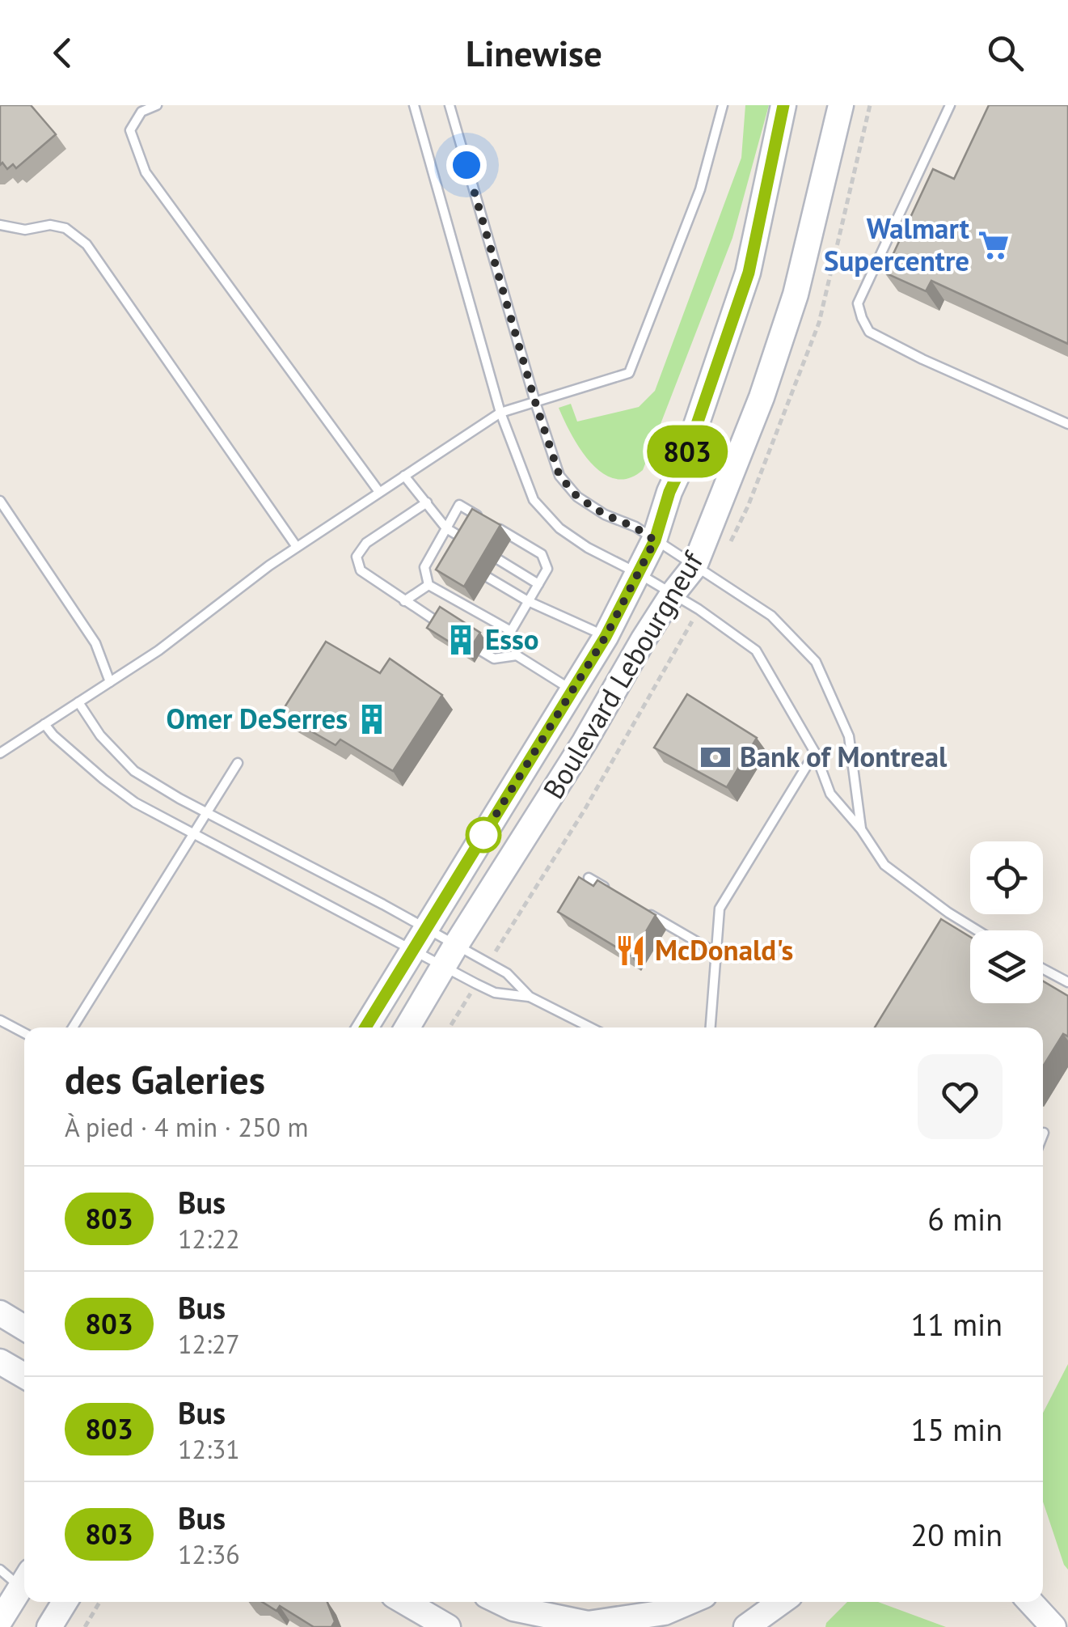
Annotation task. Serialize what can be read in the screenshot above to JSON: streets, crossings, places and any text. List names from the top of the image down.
{
  "streets": {
    "main road": ["Boulevard Lebourgneuf"]
  },
  "places": {
    "supermarket": ["Walmart Supercentre"],
    "building": ["Esso", "Omer DeSerres"],
    "bank": ["Bank of Montreal"],
    "restaurant": ["McDonald's"]
  },
  "lines": ["bus line 803"],
  "page": {
    "header": "Linewise",
    "on_map": "803",
    "heading": ["des Galeries", "À pied · 4 min · 250 m"],
    "list": [
      {
        "mark": "803",
        "name": "Bus",
        "note": "12:22",
        "value": "6 min"
      },
      {
        "mark": "803",
        "name": "Bus",
        "note": "12:27",
        "value": "11 min"
      },
      {
        "mark": "803",
        "name": "Bus",
        "note": "12:31",
        "value": "15 min"
      },
      {
        "mark": "803",
        "name": "Bus",
        "note": "12:36",
        "value": "20 min"
      }
    ]
  }
}
